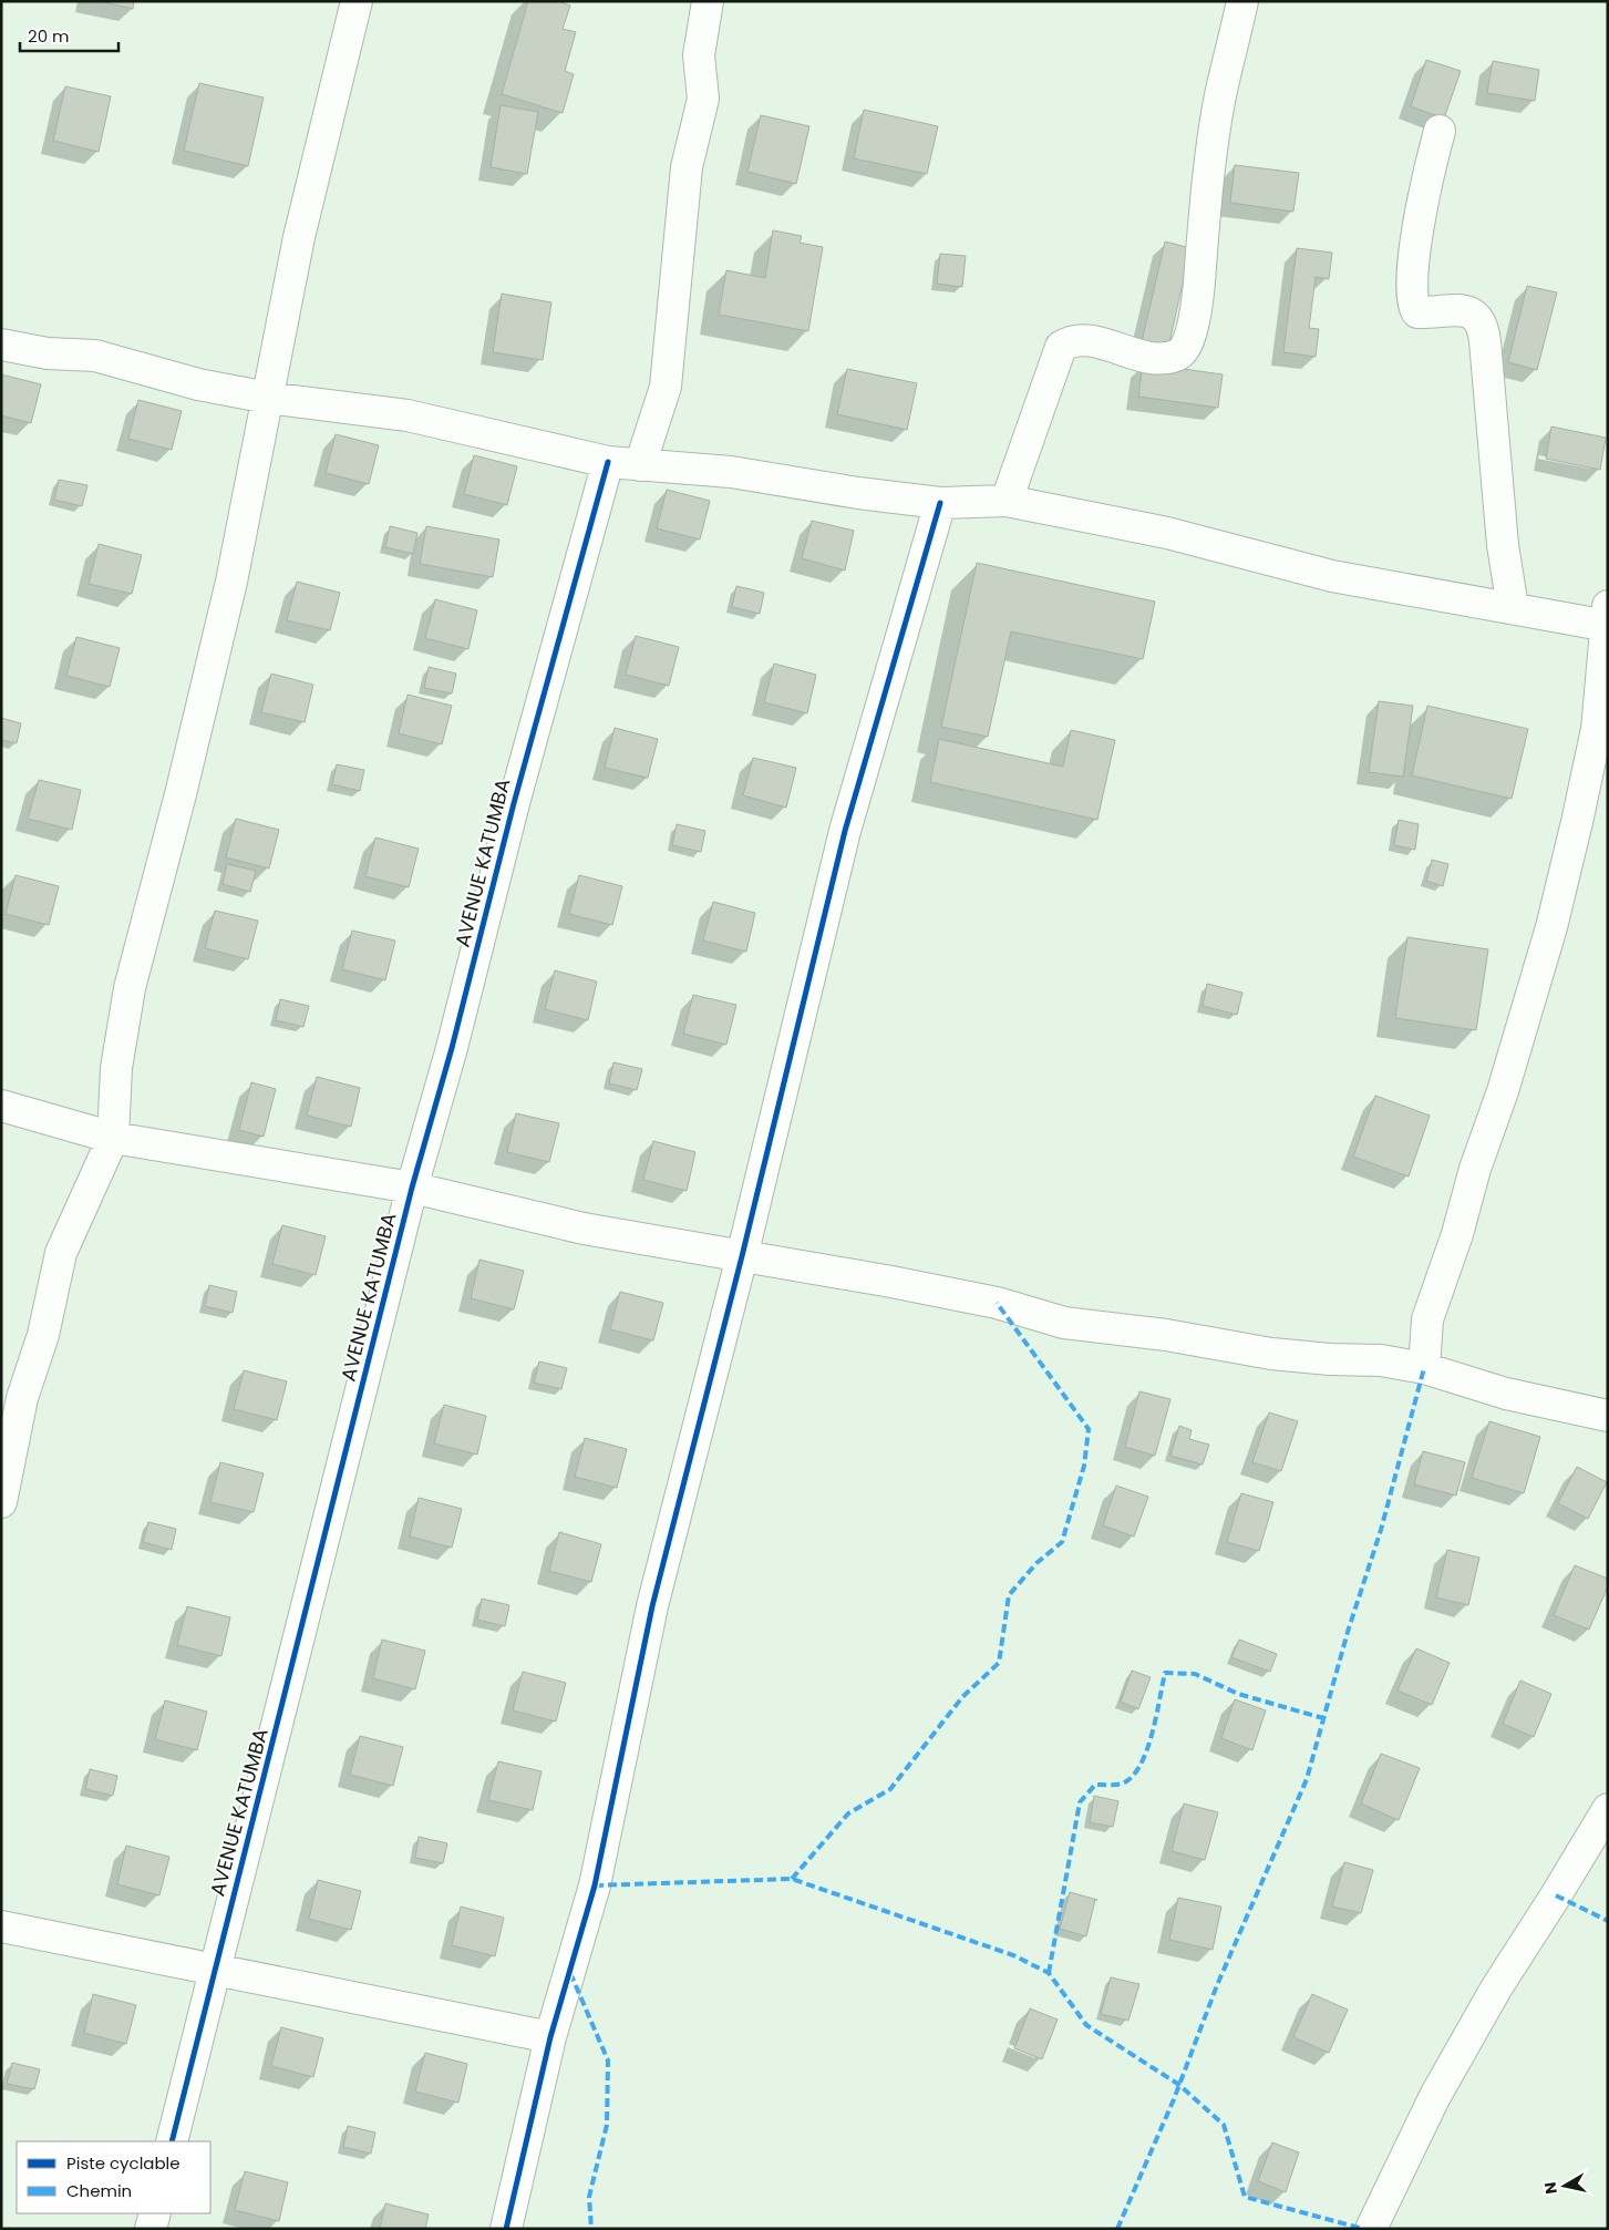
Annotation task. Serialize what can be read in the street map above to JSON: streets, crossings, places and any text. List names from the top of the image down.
{
  "streets": {
    "street": ["AVENUE KATUMBA"]
  },
  "legend": ["Piste cyclable", "Chemin"],
  "scale_bar": "20 m",
  "north": "left"
}
